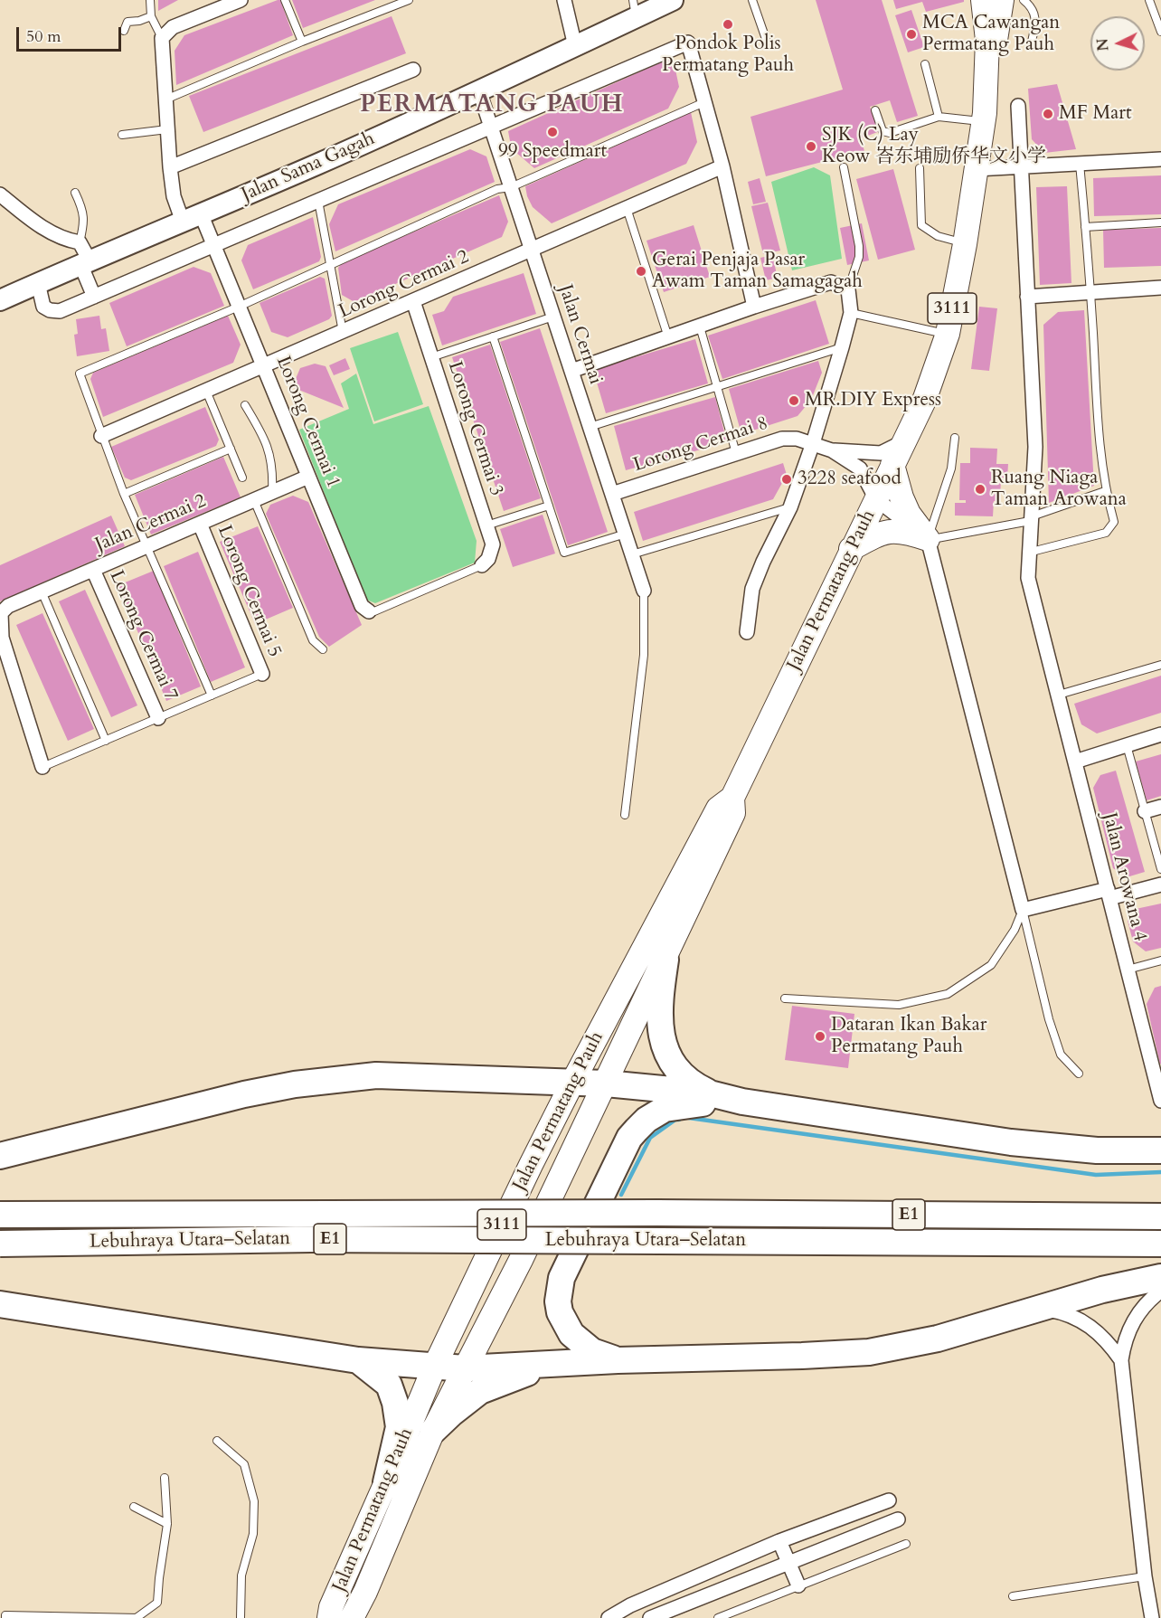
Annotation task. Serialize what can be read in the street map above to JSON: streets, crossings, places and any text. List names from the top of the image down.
{
  "streets": {
    "highway": ["E1", "Lebuhraya Utara–Selatan"],
    "main road": ["3111", "Jalan Permatang Pauh"],
    "street": [
      "Jalan Sama Gagah",
      "Lorong Cermai 2",
      "Jalan Cermai",
      "Lorong Cermai 1",
      "Lorong Cermai 3",
      "Lorong Cermai 8",
      "Jalan Cermai 2",
      "Lorong Cermai 5",
      "Lorong Cermai 7",
      "Jalan Arowana 4"
    ]
  },
  "crossings": [
    ["Jalan Sama Gagah", "Jalan Cermai"],
    ["Jalan Sama Gagah", "Lorong Cermai 1"],
    ["Lorong Cermai 2", "Jalan Cermai"],
    ["Lorong Cermai 2", "Lorong Cermai 1"],
    ["Lorong Cermai 2", "Lorong Cermai 3"],
    ["Jalan Cermai", "Lorong Cermai 8"],
    ["Lorong Cermai 1", "Jalan Cermai 2"],
    ["Lorong Cermai 8", "Jalan Permatang Pauh"],
    ["Jalan Cermai 2", "Lorong Cermai 5"],
    ["Jalan Cermai 2", "Lorong Cermai 7"]
  ],
  "districts": ["PERMATANG PAUH"],
  "places": [
    "Pondok Polis Permatang Pauh",
    "MCA Cawangan Permatang Pauh",
    "MF Mart",
    "99 Speedmart",
    "SJK (C) Lay Keow 峇东埔励侨华文小学",
    "Gerai Penjaja Pasar Awam Taman Samagagah",
    "MR.DIY Express",
    "3228 seafood",
    "Ruang Niaga Taman Arowana",
    "Dataran Ikan Bakar Permatang Pauh"
  ],
  "scale_bar": "50 m",
  "north": "left"
}
